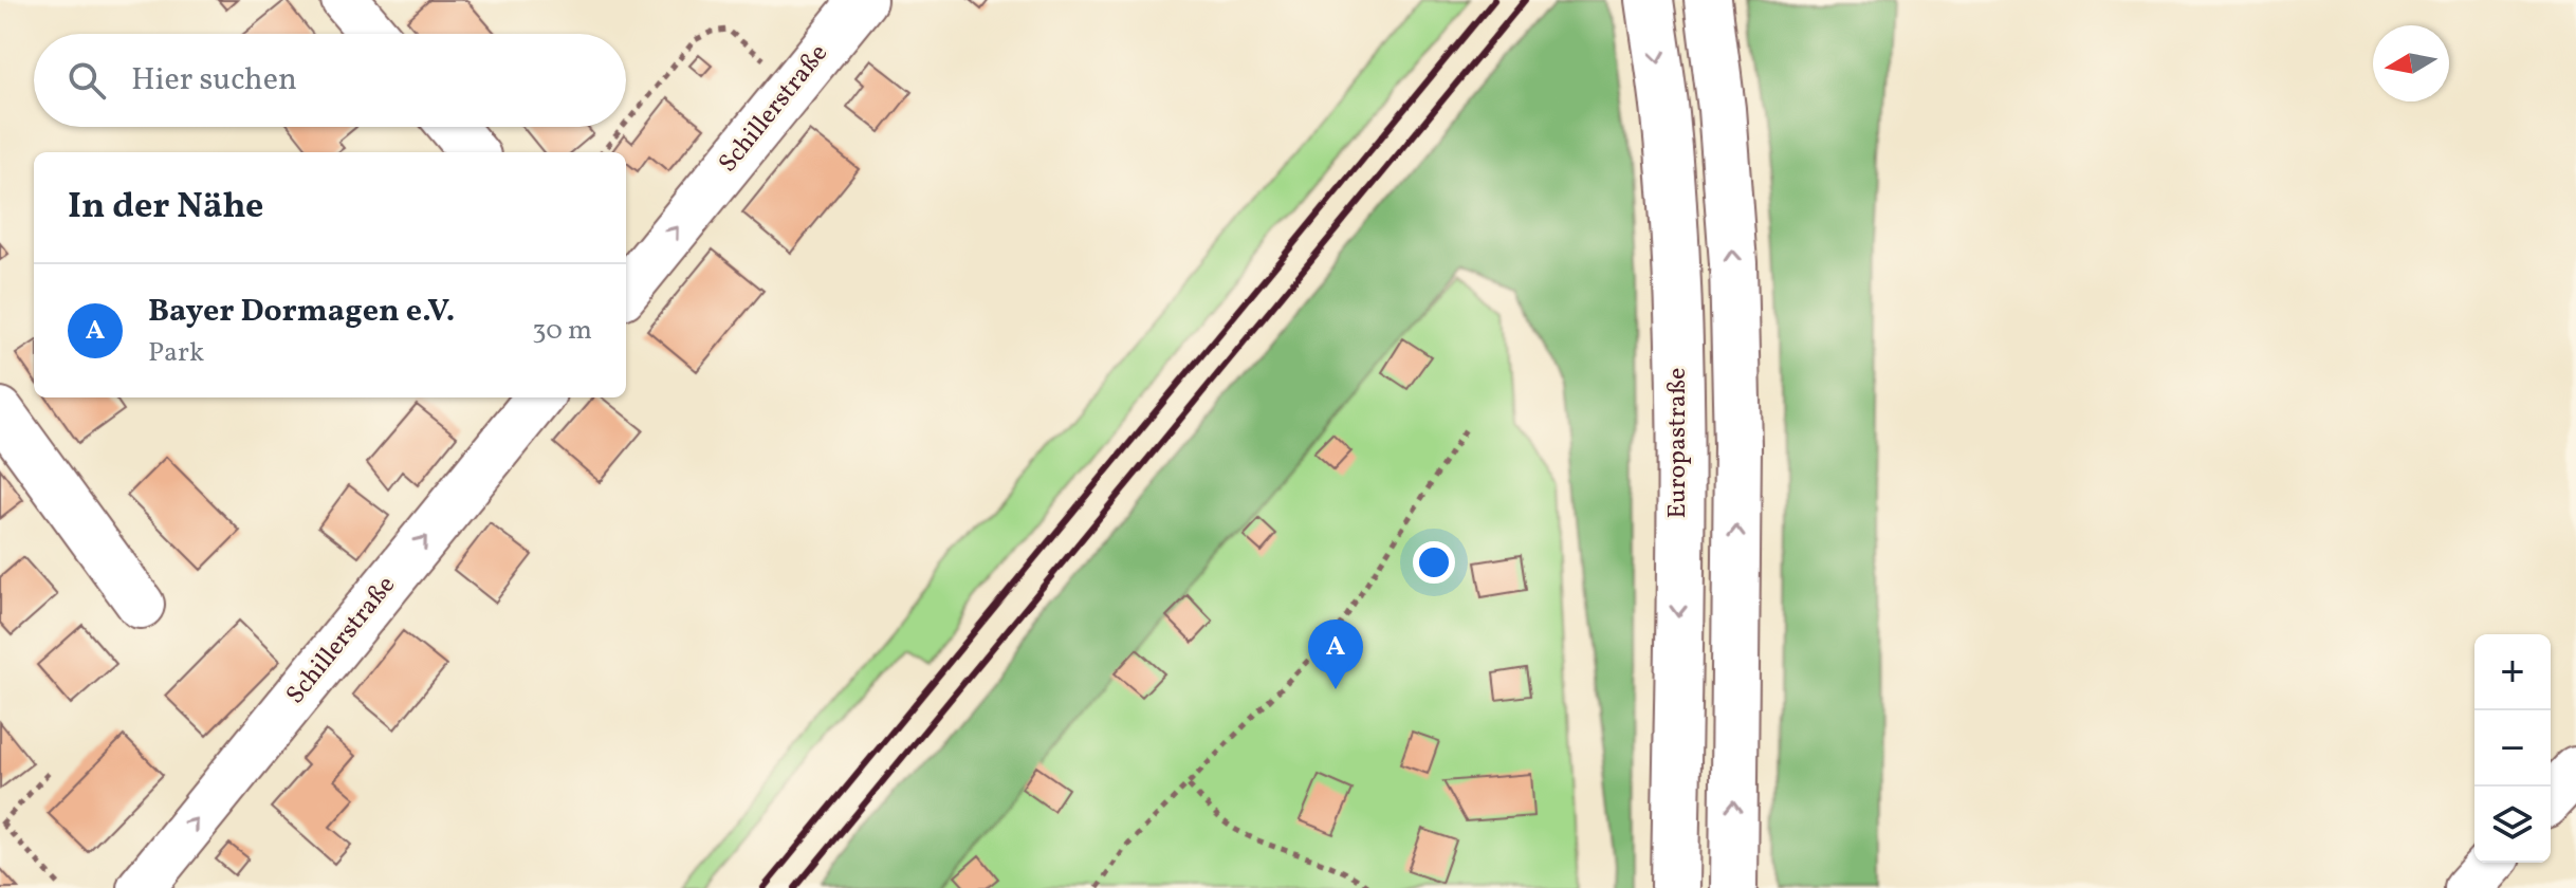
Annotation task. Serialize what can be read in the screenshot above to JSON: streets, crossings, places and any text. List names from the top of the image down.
{
  "streets": {
    "main road": ["Schillerstraße", "Europastraße"]
  },
  "one_way": ["Schillerstraße"],
  "north": "left",
  "page": {
    "search": "Hier suchen",
    "heading": "In der Nähe",
    "list": [
      {
        "mark": "A",
        "name": "Bayer Dormagen e.V.",
        "note": "Park",
        "value": "30 m"
      }
    ],
    "pins": "A",
    "map_buttons": ["+", "−"]
  }
}
